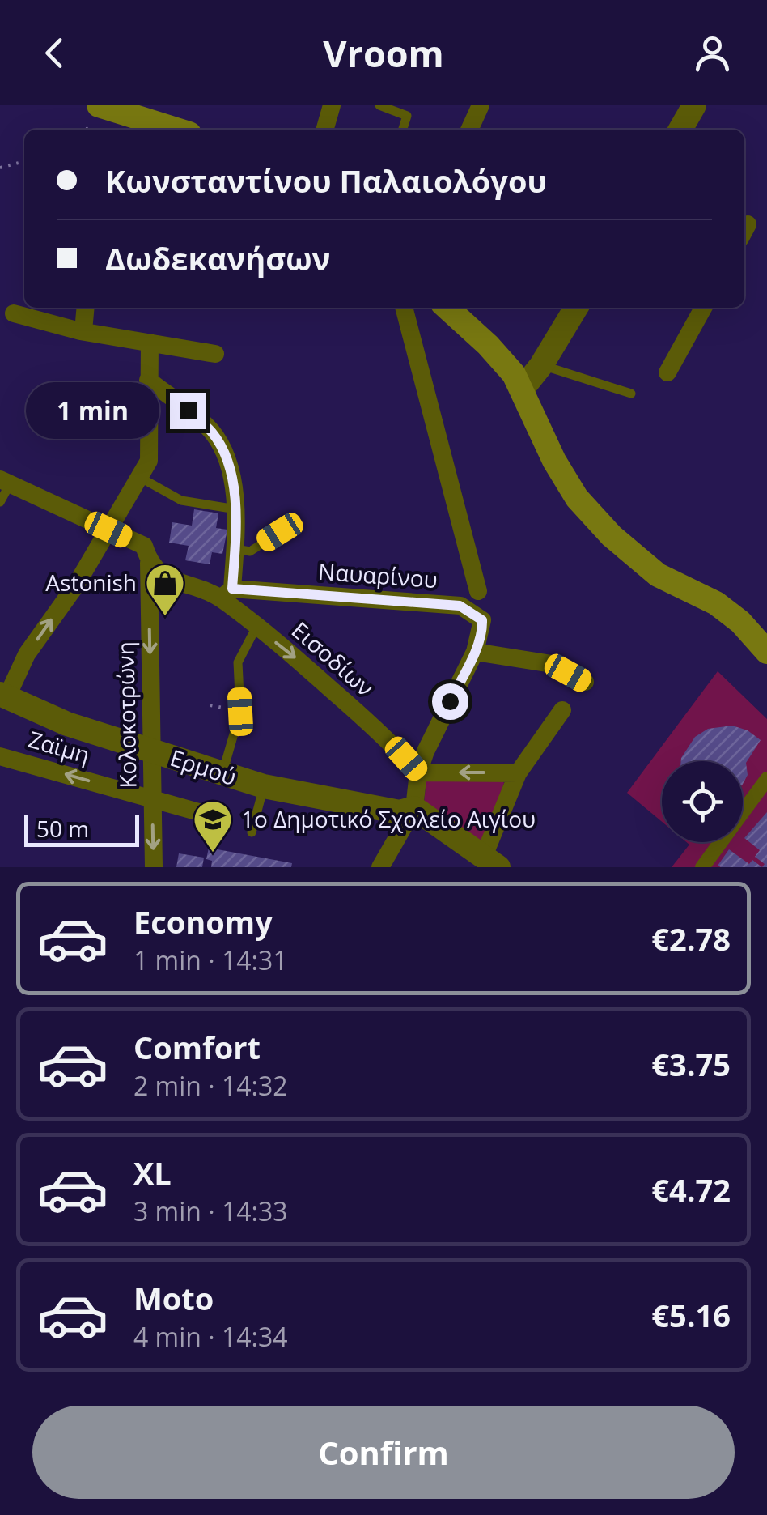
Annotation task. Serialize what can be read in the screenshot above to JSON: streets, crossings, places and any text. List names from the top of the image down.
{
  "streets": {
    "street": [
      "Ναυαρίνου",
      "Εισοδίων",
      "Κολοκοτρώνη",
      "Ζαϊμη",
      "Ερμού"
    ]
  },
  "crossings": [
    ["Ναυαρίνου", "Εισοδίων"],
    ["Εισοδίων", "Κολοκοτρώνη"],
    ["Κολοκοτρώνη", "Ζαϊμη"],
    ["Κολοκοτρώνη", "Ερμού"]
  ],
  "one_way": ["Εισοδίων", "Κολοκοτρώνη", "Ζαϊμη"],
  "places": {
    "shop": ["Astonish"],
    "school or university": ["1o Δημοτικό Σχολείο Αιγίου"]
  },
  "scale_bar": "50 m",
  "page": {
    "header": "Vroom",
    "banner": ["Κωνσταντίνου Παλαιολόγου", "Δωδεκανήσων"],
    "bubble": "1 min",
    "scale": "50 m",
    "list": [
      {
        "name": "Economy",
        "note": "1 min · 14:31",
        "value": "€2.78"
      },
      {
        "name": "Comfort",
        "note": "2 min · 14:32",
        "value": "€3.75"
      },
      {
        "name": "XL",
        "note": "3 min · 14:33",
        "value": "€4.72"
      },
      {
        "name": "Moto",
        "note": "4 min · 14:34",
        "value": "€5.16"
      }
    ],
    "buttons": "Confirm"
  }
}
